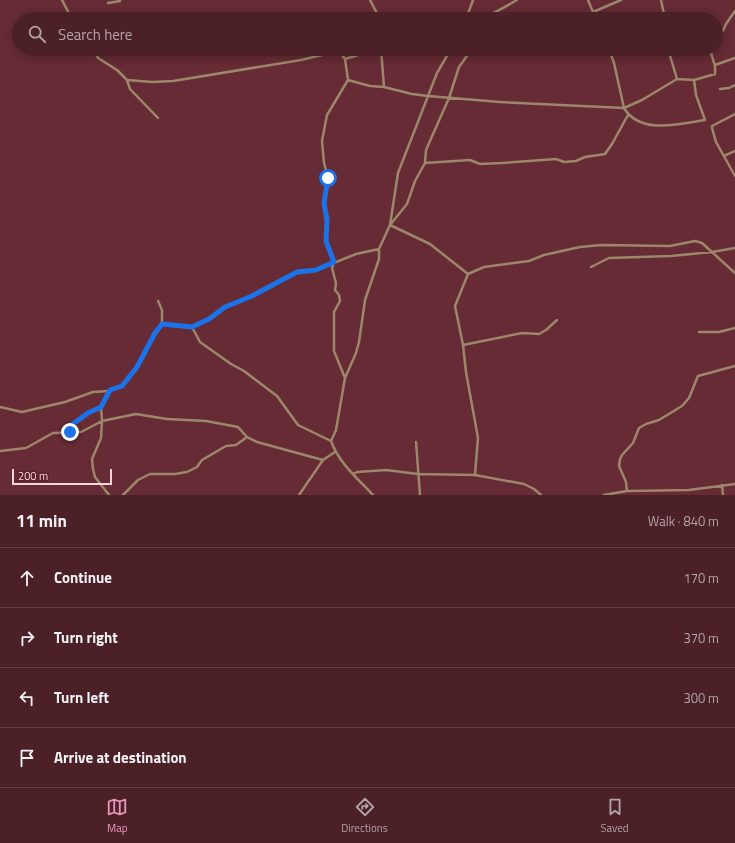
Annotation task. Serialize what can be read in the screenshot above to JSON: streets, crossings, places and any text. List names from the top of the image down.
{
  "scale_bar": "200 m",
  "page": {
    "search": "Search here",
    "scale": "200 m",
    "heading": ["11 min", "Walk · 840 m"],
    "list": [
      ["Continue", "170 m"],
      ["Turn right", "370 m"],
      ["Turn left", "300 m"],
      "Arrive at destination"
    ],
    "nav": ["Map", "Directions", "Saved"]
  }
}
